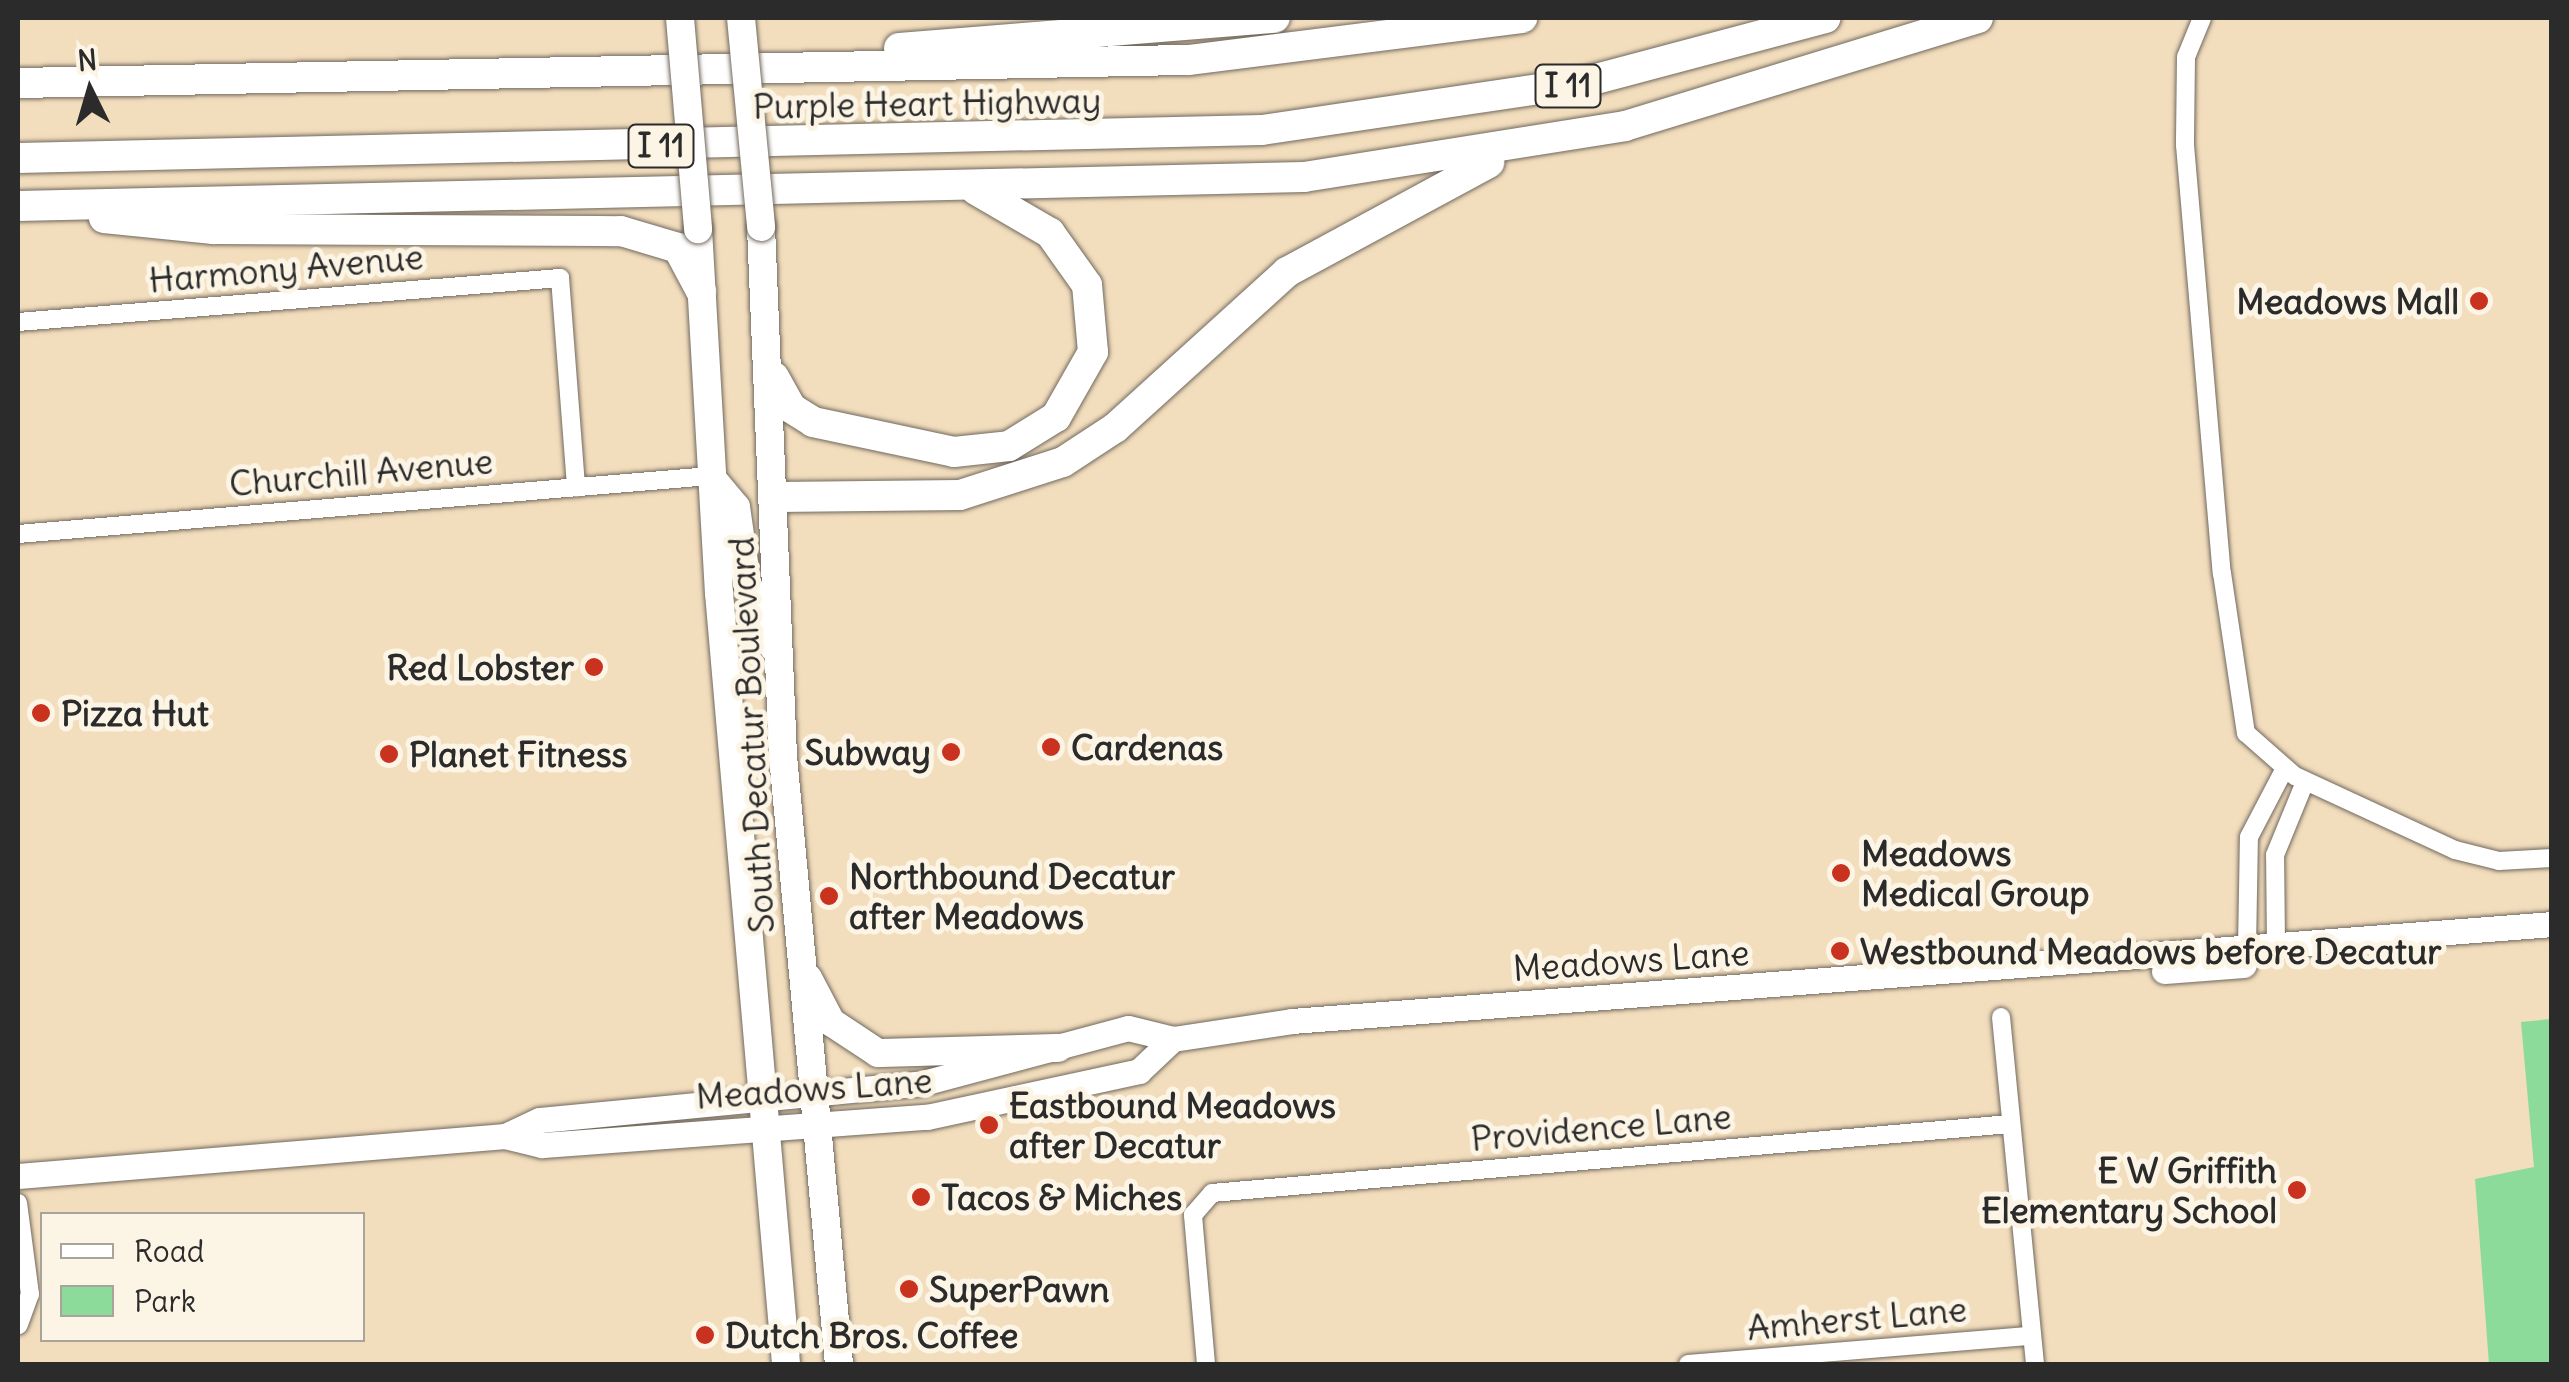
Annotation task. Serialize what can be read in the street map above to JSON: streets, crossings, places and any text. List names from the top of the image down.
{
  "streets": {
    "highway": ["I 11", "Purple Heart Highway"],
    "main road": ["South Decatur Boulevard"],
    "street": [
      "Harmony Avenue",
      "Churchill Avenue",
      "Meadows Lane",
      "Providence Lane",
      "Amherst Lane"
    ]
  },
  "crossings": [
    ["Harmony Avenue", "Churchill Avenue"],
    ["Churchill Avenue", "South Decatur Boulevard"],
    ["South Decatur Boulevard", "Meadows Lane"]
  ],
  "places": [
    "Meadows Mall",
    "Red Lobster",
    "Pizza Hut",
    "Cardenas",
    "Subway",
    "Planet Fitness",
    "Meadows Medical Group",
    "Northbound Decatur after Meadows",
    "Westbound Meadows before Decatur",
    "Eastbound Meadows after Decatur",
    "E W Griffith Elementary School",
    "Tacos & Miches",
    "SuperPawn",
    "Dutch Bros. Coffee"
  ],
  "legend": ["Road", "Park"],
  "north": "top"
}
